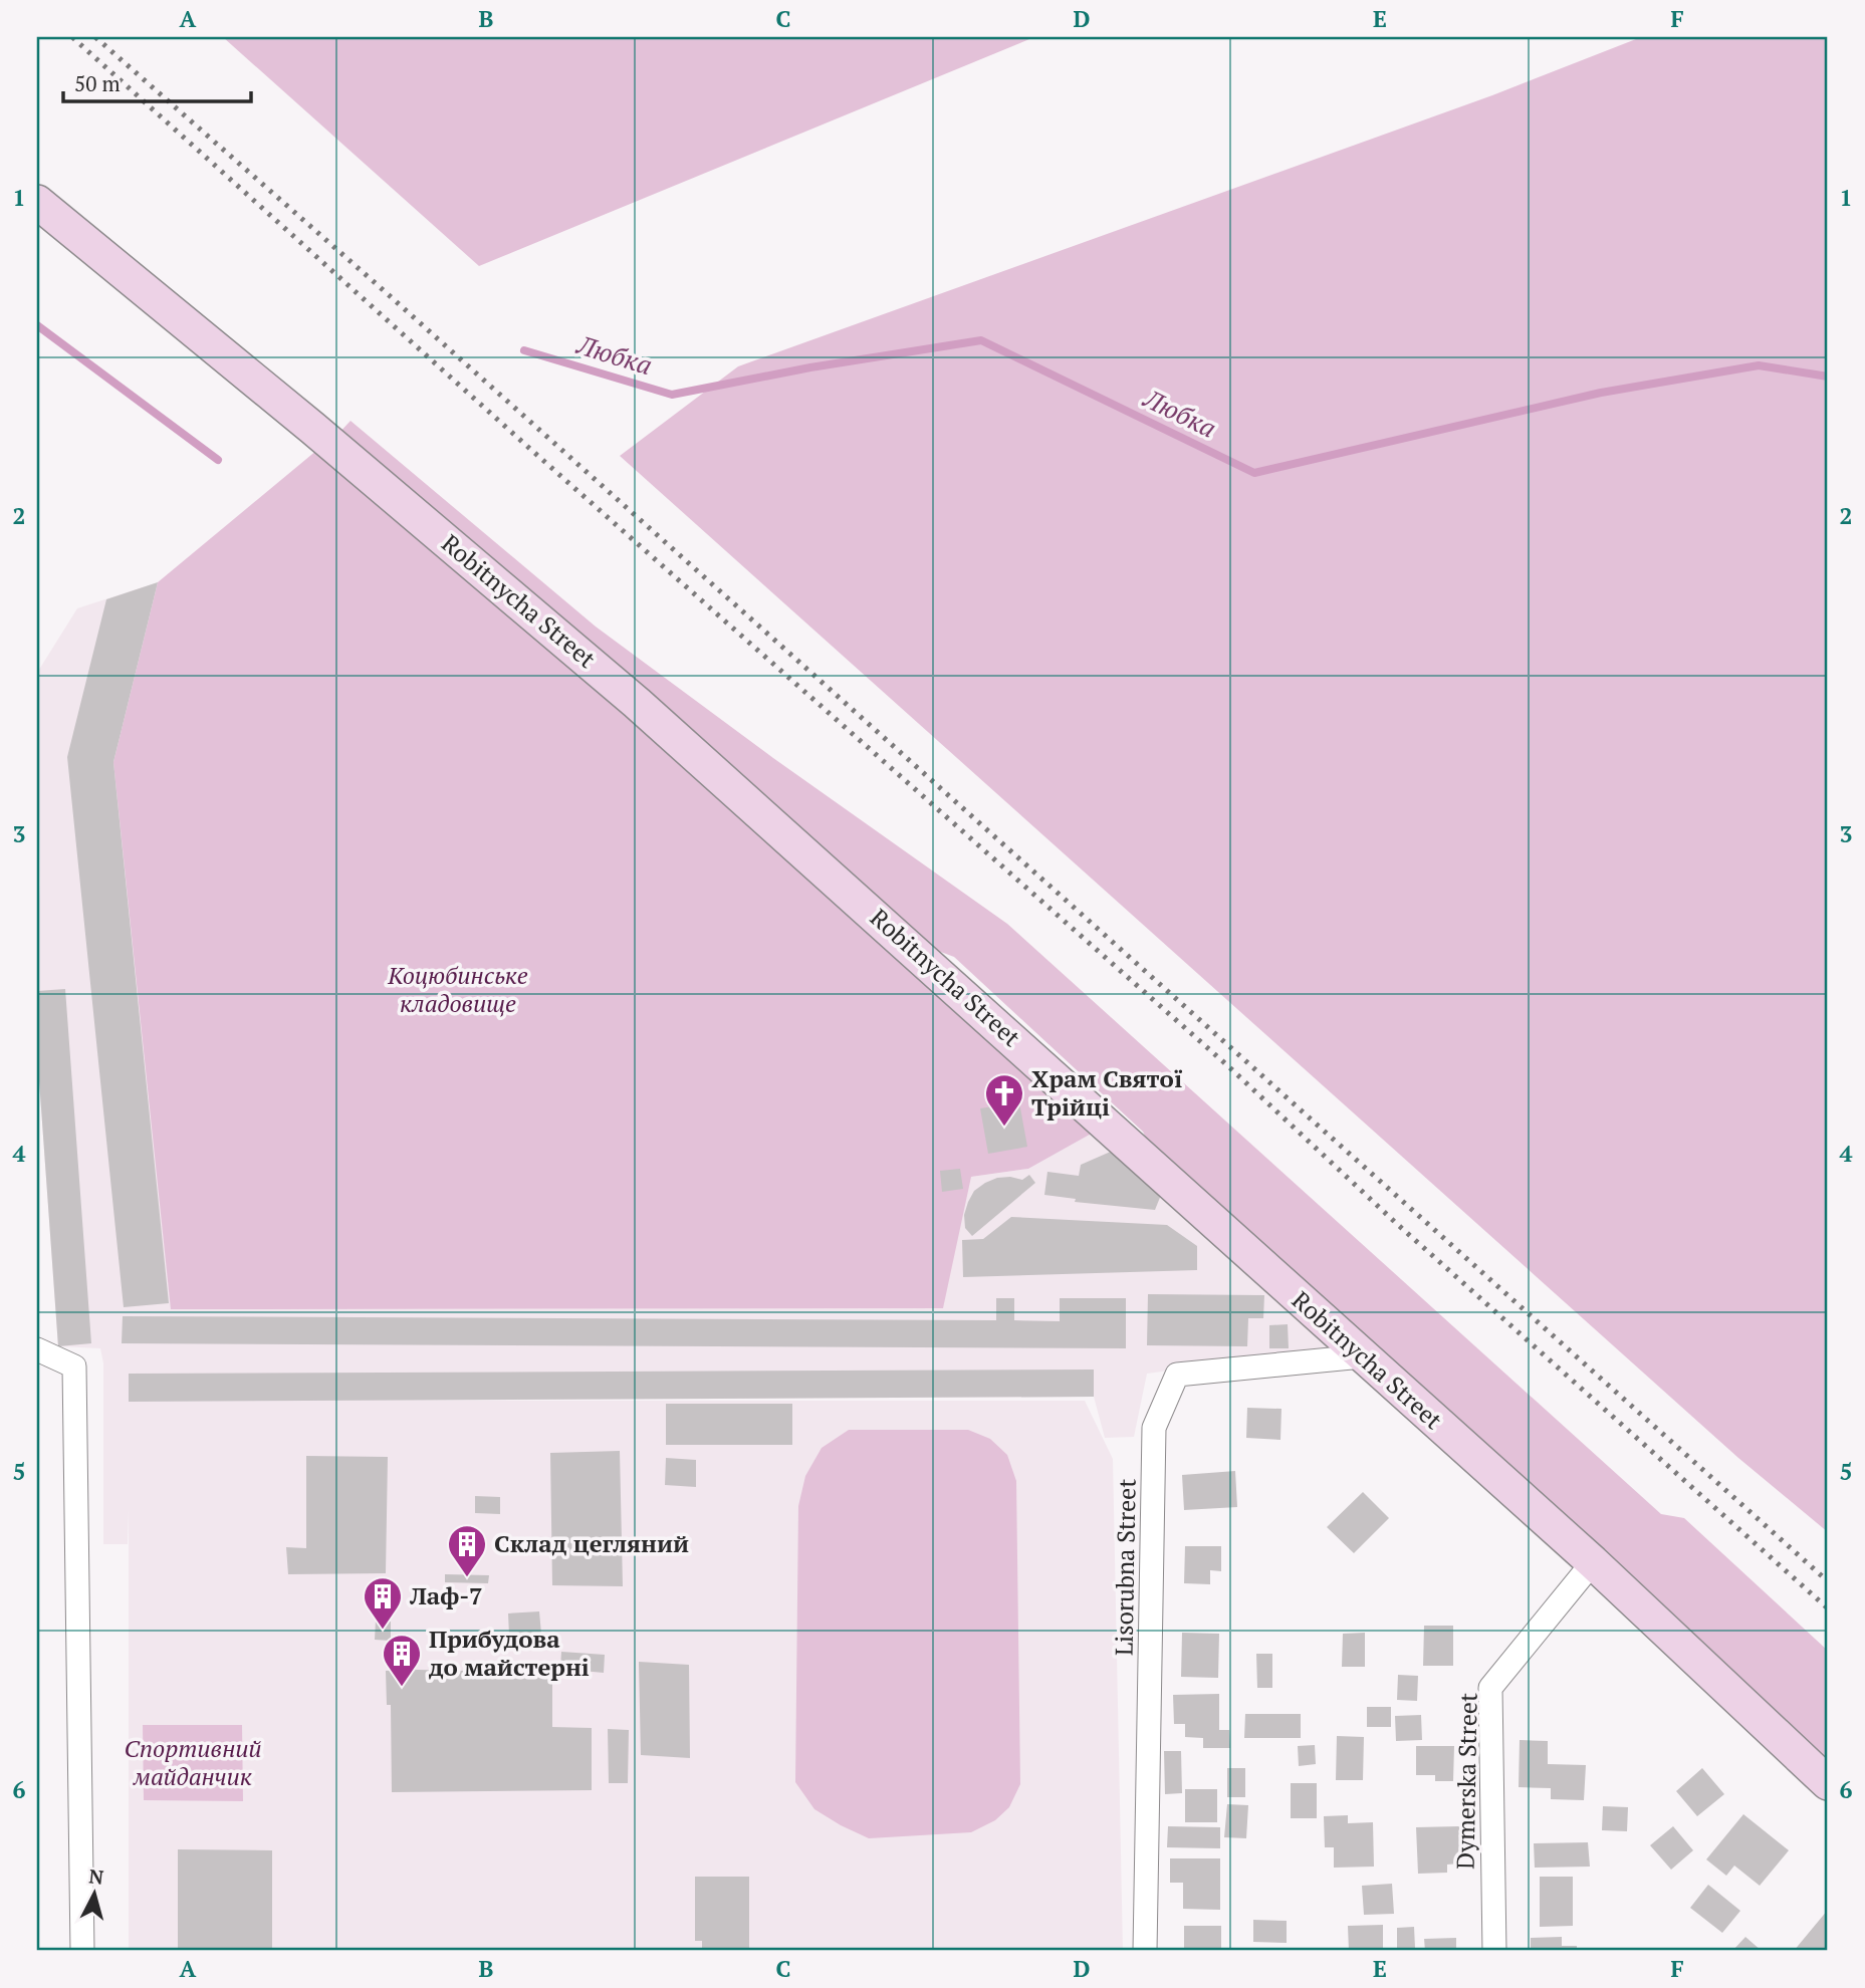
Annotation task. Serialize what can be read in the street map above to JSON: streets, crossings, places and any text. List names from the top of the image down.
{
  "streets": {
    "street": ["Robitnycha Street", "Lisorubna Street", "Dymerska Street"]
  },
  "crossings": [
    ["Robitnycha Street", "Lisorubna Street"],
    ["Robitnycha Street", "Dymerska Street"]
  ],
  "water": ["Любка"],
  "parks": ["Коцюбинське кладовище", "Спортивний майданчик"],
  "places": {
    "church": ["Храм Святої Трійці"],
    "building": ["Склад цегляний", "Лаф-7", "Прибудова до майстерні"]
  },
  "scale_bar": "50 m",
  "north": "top",
  "grid": {
    "columns": [
      "A",
      "B",
      "C",
      "D",
      "E",
      "F"
    ],
    "rows": [
      "1",
      "2",
      "3",
      "4",
      "5",
      "6"
    ]
  }
}
